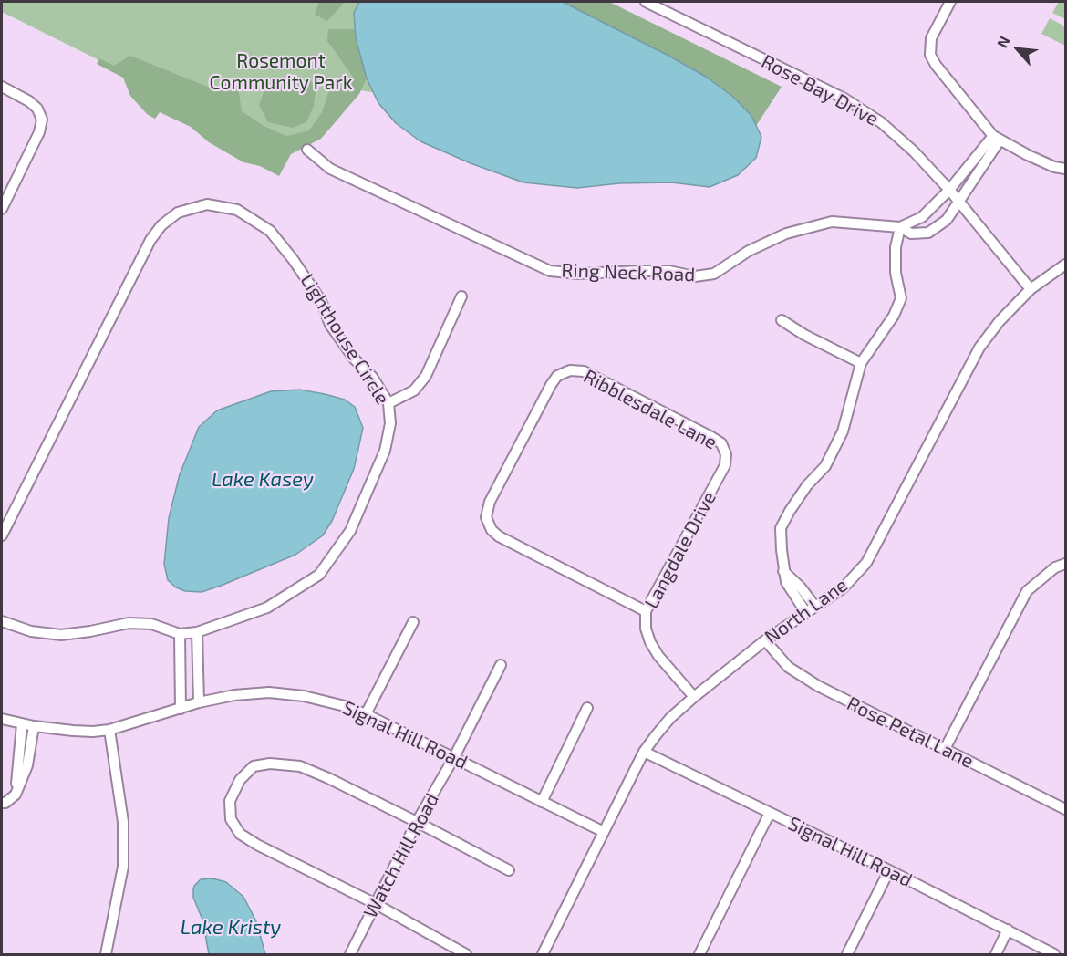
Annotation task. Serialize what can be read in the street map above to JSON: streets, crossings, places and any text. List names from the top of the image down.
{
  "streets": {
    "street": [
      "Rose Bay Drive",
      "Ring Neck Road",
      "Lighthouse Circle",
      "Ribblesdale Lane",
      "Langdale Drive",
      "North Lane",
      "Rose Petal Lane",
      "Signal Hill Road",
      "Watch Hill Road"
    ]
  },
  "crossings": [
    ["Rose Bay Drive", "Ring Neck Road"],
    ["Rose Bay Drive", "North Lane"],
    ["Ribblesdale Lane", "Langdale Drive"],
    ["Langdale Drive", "North Lane"],
    ["North Lane", "Rose Petal Lane"],
    ["North Lane", "Signal Hill Road"],
    ["Signal Hill Road", "Watch Hill Road"]
  ],
  "water": ["Lake Kasey", "Lake Kristy"],
  "parks": ["Rosemont Community Park"],
  "north": "top left"
}
